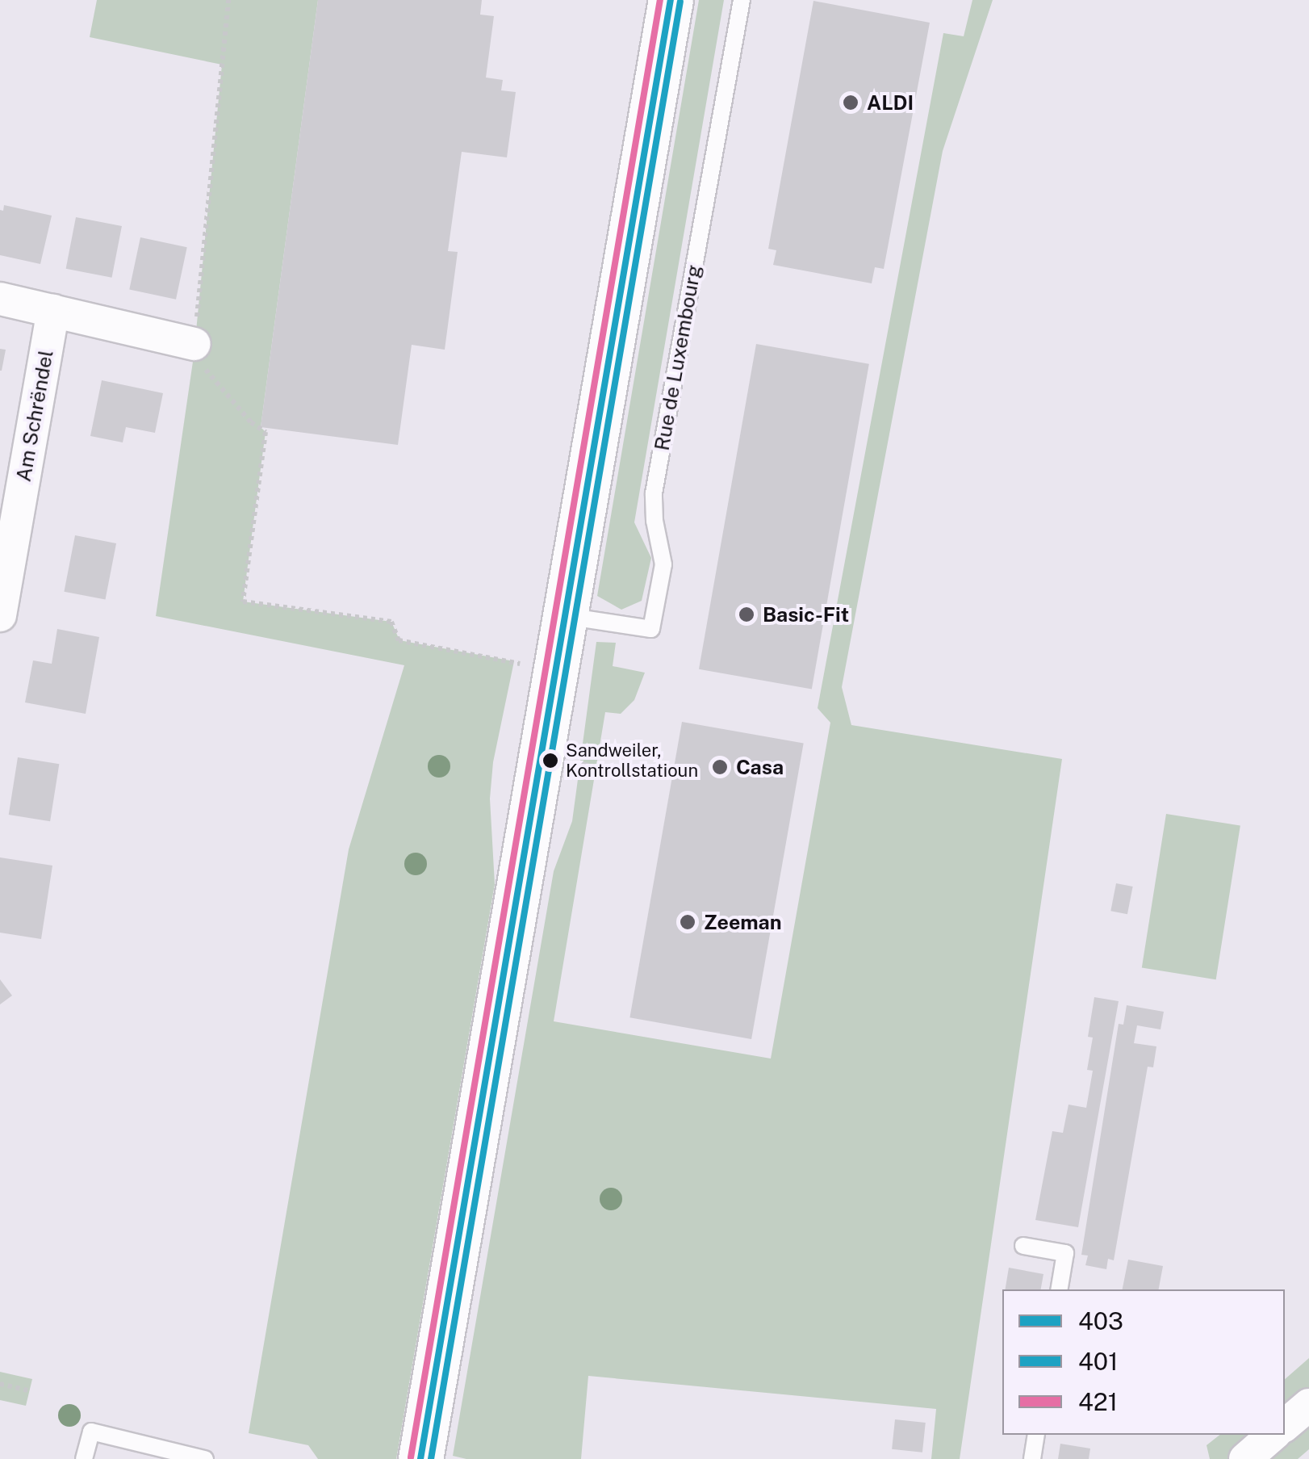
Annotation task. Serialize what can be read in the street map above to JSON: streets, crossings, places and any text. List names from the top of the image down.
{
  "streets": {
    "street": ["Am Schrëndel"],
    "lane": ["Rue de Luxembourg"]
  },
  "places": [
    "ALDI",
    "Basic-Fit",
    "Sandweiler, Kontrollstatioun",
    "Casa",
    "Zeeman"
  ],
  "lines": ["transit line 403", "transit line 421", "transit line 401"],
  "legend": ["403", "401", "421"]
}
